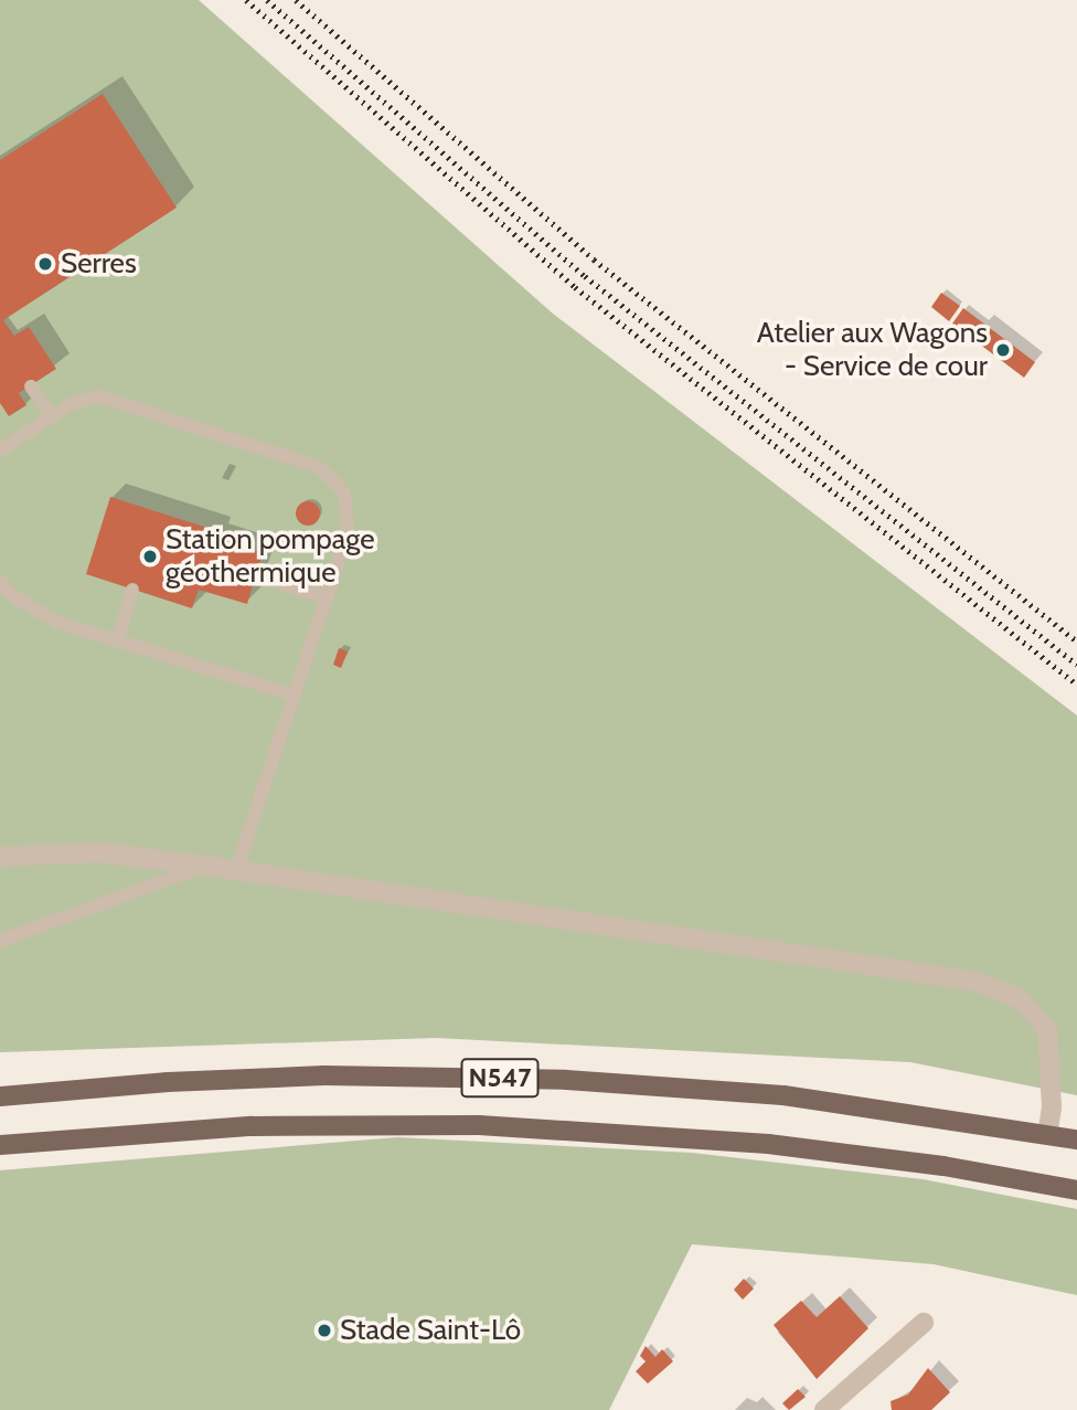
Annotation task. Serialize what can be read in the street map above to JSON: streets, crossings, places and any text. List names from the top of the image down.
{
  "streets": {
    "main road": ["N547"]
  },
  "places": [
    "Serres",
    "Atelier aux Wagons - Service de cour",
    "Station pompage géothermique",
    "Stade Saint-Lô"
  ]
}
